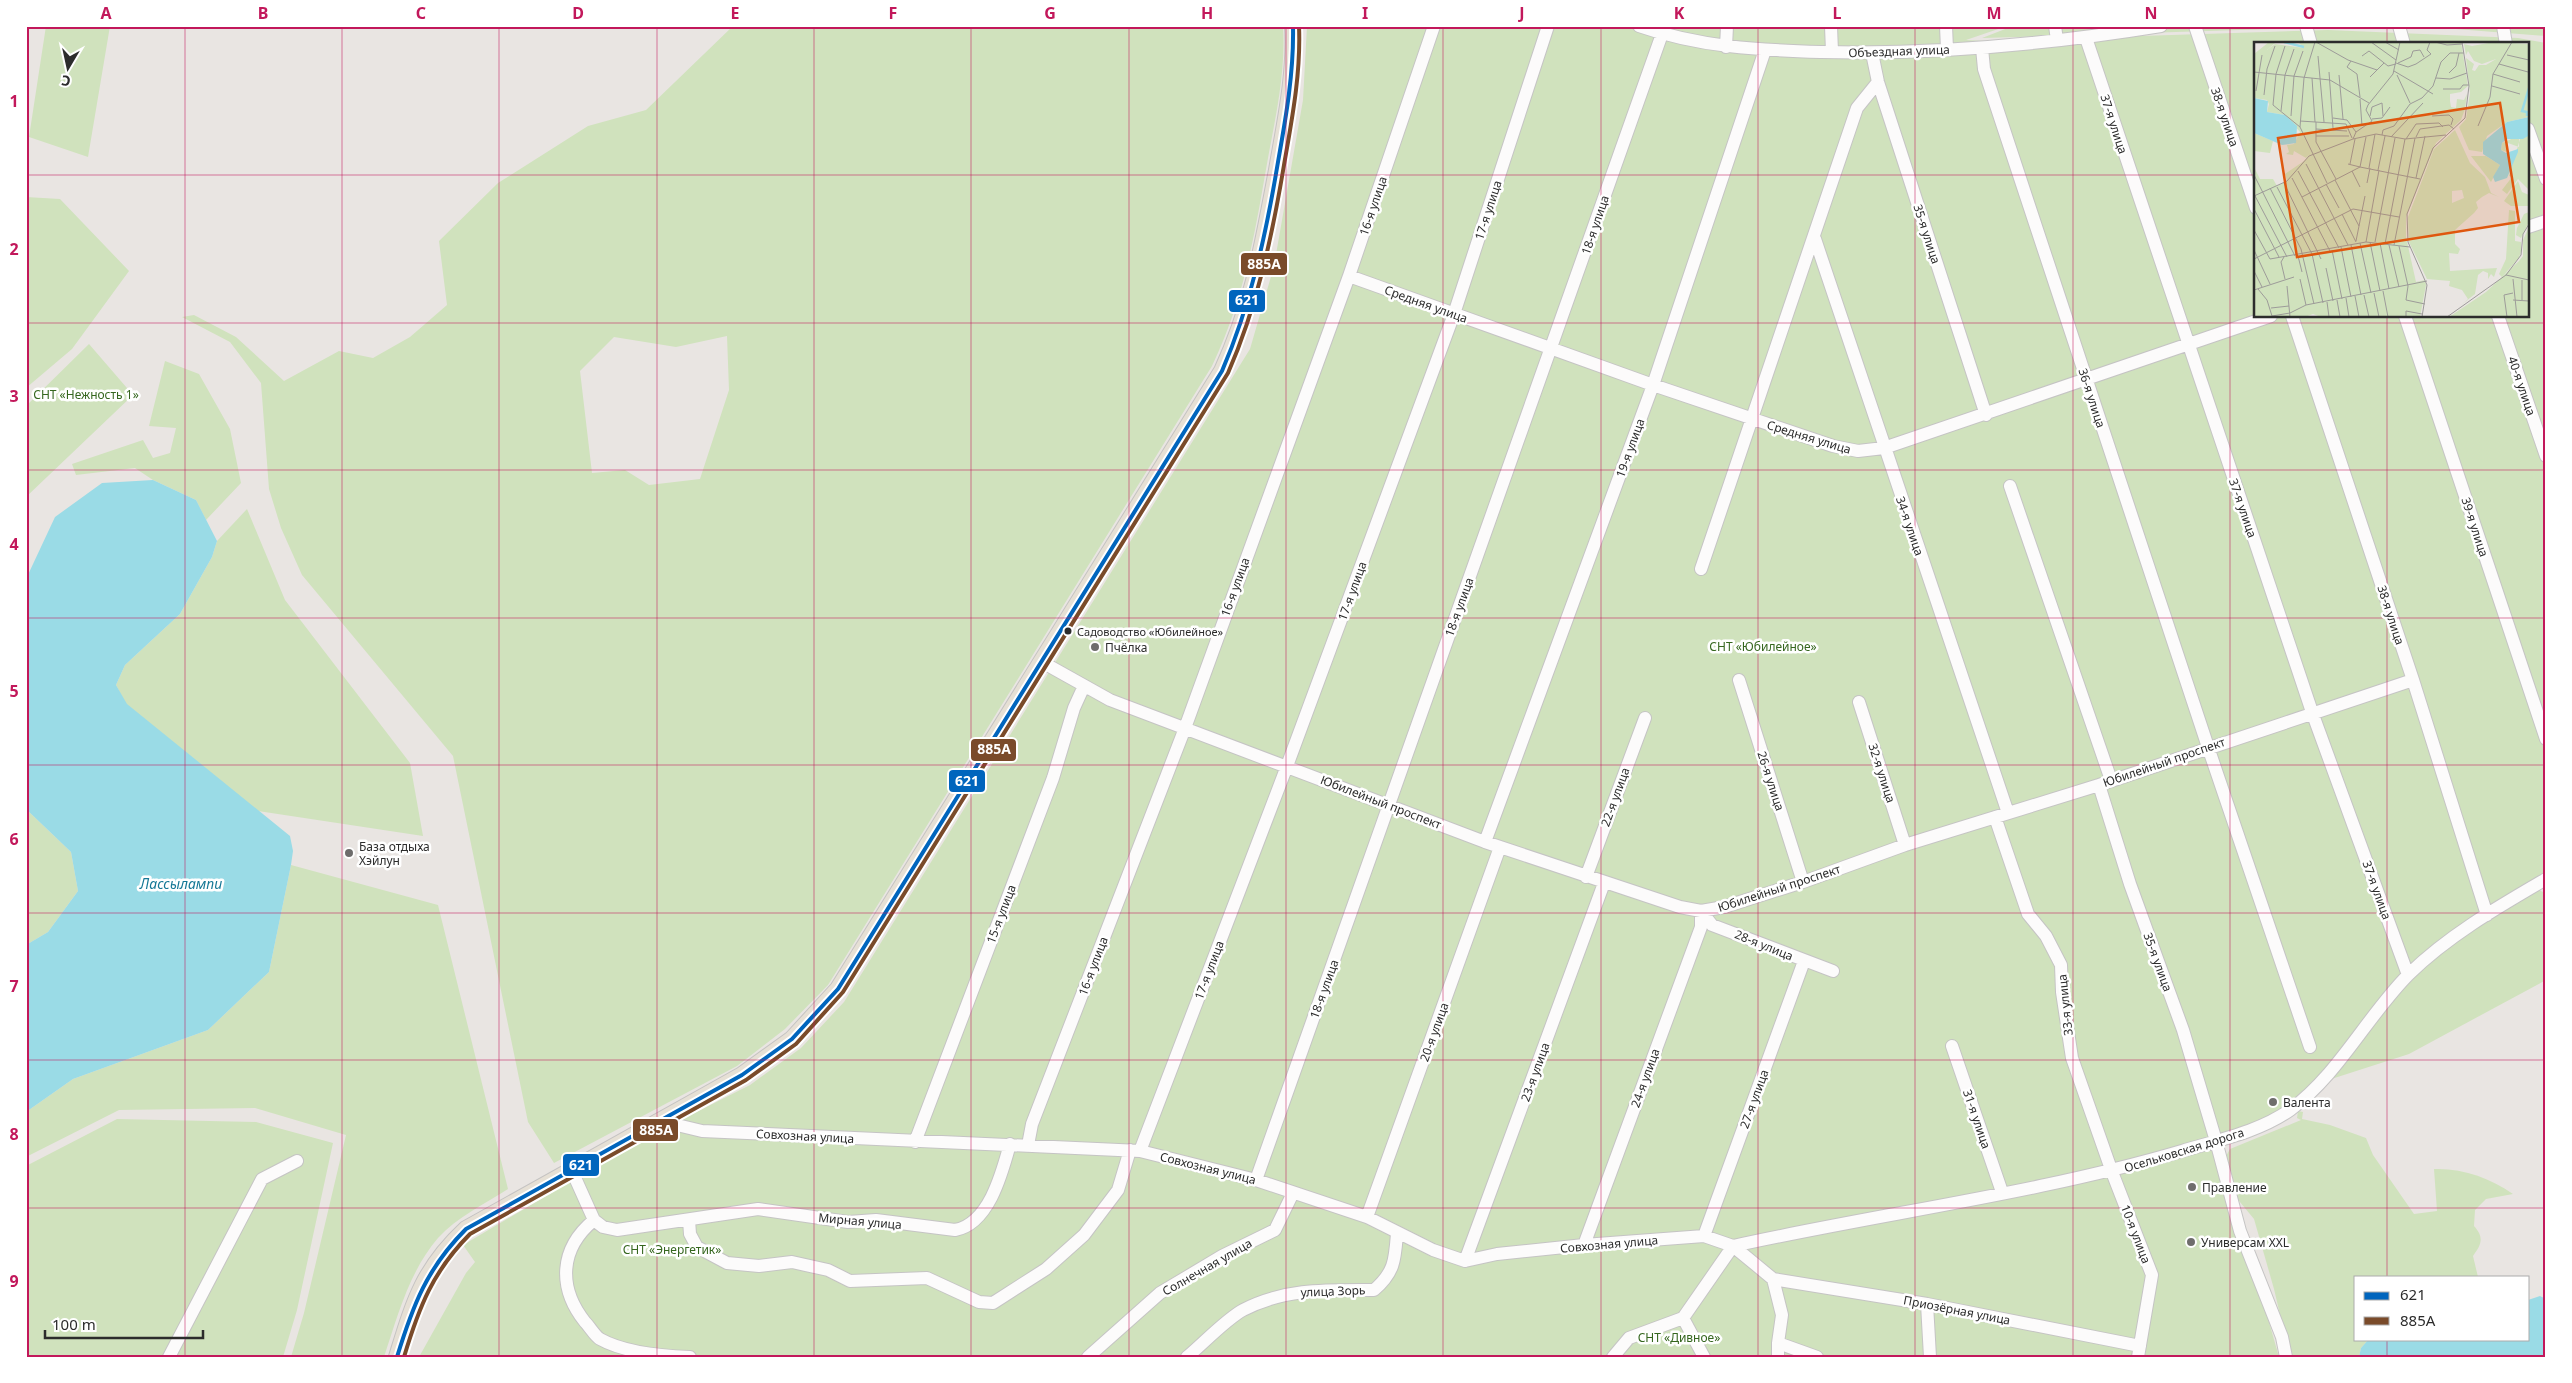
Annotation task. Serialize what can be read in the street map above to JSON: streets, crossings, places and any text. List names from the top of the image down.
{
  "streets": {
    "street": [
      "Объездная улица",
      "38-я улица",
      "37-я улица",
      "16-я улица",
      "17-я улица",
      "18-я улица",
      "35-я улица",
      "Средняя улица",
      "40-я улица",
      "36-я улица",
      "19-я улица",
      "34-я улица",
      "39-я улица",
      "Юбилейный проспект",
      "32-я улица",
      "26-я улица",
      "22-я улица",
      "15-я улица",
      "28-я улица",
      "33-я улица",
      "20-я улица",
      "23-я улица",
      "24-я улица",
      "27-я улица",
      "31-я улица",
      "Совхозная улица",
      "Осельковская дорога",
      "Мирная улица",
      "10-я улица",
      "Солнечная улица",
      "улица Зорь",
      "Приозёрная улица"
    ]
  },
  "crossings": [
    ["Объездная улица", "37-я улица"],
    ["Объездная улица", "18-я улица"],
    ["Объездная улица", "35-я улица"],
    ["Объездная улица", "36-я улица"],
    ["Объездная улица", "19-я улица"],
    ["38-я улица", "Юбилейный проспект"],
    ["38-я улица", "Осельковская дорога"],
    ["37-я улица", "Средняя улица"],
    ["37-я улица", "Юбилейный проспект"],
    ["37-я улица", "Осельковская дорога"],
    ["16-я улица", "Средняя улица"],
    ["16-я улица", "Юбилейный проспект"],
    ["16-я улица", "Совхозная улица"],
    ["17-я улица", "Средняя улица"],
    ["17-я улица", "Юбилейный проспект"],
    ["17-я улица", "Совхозная улица"],
    ["17-я улица", "Мирная улица"],
    ["18-я улица", "Средняя улица"],
    ["18-я улица", "Юбилейный проспект"],
    ["18-я улица", "Совхозная улица"],
    ["35-я улица", "Средняя улица"],
    ["35-я улица", "Юбилейный проспект"],
    ["35-я улица", "Осельковская дорога"],
    ["Средняя улица", "36-я улица"],
    ["Средняя улица", "19-я улица"],
    ["Средняя улица", "34-я улица"],
    ["36-я улица", "Юбилейный проспект"],
    ["19-я улица", "Юбилейный проспект"],
    ["34-я улица", "Юбилейный проспект"],
    ["Юбилейный проспект", "32-я улица"],
    ["Юбилейный проспект", "26-я улица"],
    ["Юбилейный проспект", "22-я улица"],
    ["Юбилейный проспект", "15-я улица"],
    ["Юбилейный проспект", "28-я улица"],
    ["Юбилейный проспект", "33-я улица"],
    ["Юбилейный проспект", "20-я улица"],
    ["Юбилейный проспект", "23-я улица"],
    ["Юбилейный проспект", "24-я улица"],
    ["15-я улица", "Совхозная улица"],
    ["28-я улица", "24-я улица"],
    ["28-я улица", "27-я улица"],
    ["33-я улица", "Осельковская дорога"],
    ["33-я улица", "10-я улица"],
    ["20-я улица", "Совхозная улица"],
    ["23-я улица", "Совхозная улица"],
    ["24-я улица", "Совхозная улица"],
    ["27-я улица", "Совхозная улица"],
    ["31-я улица", "Осельковская дорога"],
    ["Совхозная улица", "Осельковская дорога"],
    ["Совхозная улица", "Мирная улица"],
    ["Совхозная улица", "Солнечная улица"],
    ["Совхозная улица", "улица Зорь"],
    ["Осельковская дорога", "10-я улица"],
    ["10-я улица", "Приозёрная улица"]
  ],
  "water": ["Лассылампи"],
  "parks": [
    "СНТ «Нежность 1»",
    "СНТ «Юбилейное»",
    "СНТ «Энергетик»",
    "СНТ «Дивное»"
  ],
  "places": [
    "Садоводство «Юбилейное»",
    "Пчёлка",
    "База отдыха Хэйлун",
    "Валента",
    "Правление",
    "Универсам XXL"
  ],
  "lines": ["transit line 621", "transit line 885А"],
  "legend": ["621", "885А"],
  "scale_bar": "100 m",
  "north": "bottom",
  "grid": {
    "columns": [
      "A",
      "B",
      "C",
      "D",
      "E",
      "F",
      "G",
      "H",
      "I",
      "J",
      "K",
      "L",
      "M",
      "N",
      "O",
      "P"
    ],
    "rows": [
      "1",
      "2",
      "3",
      "4",
      "5",
      "6",
      "7",
      "8",
      "9"
    ]
  }
}
